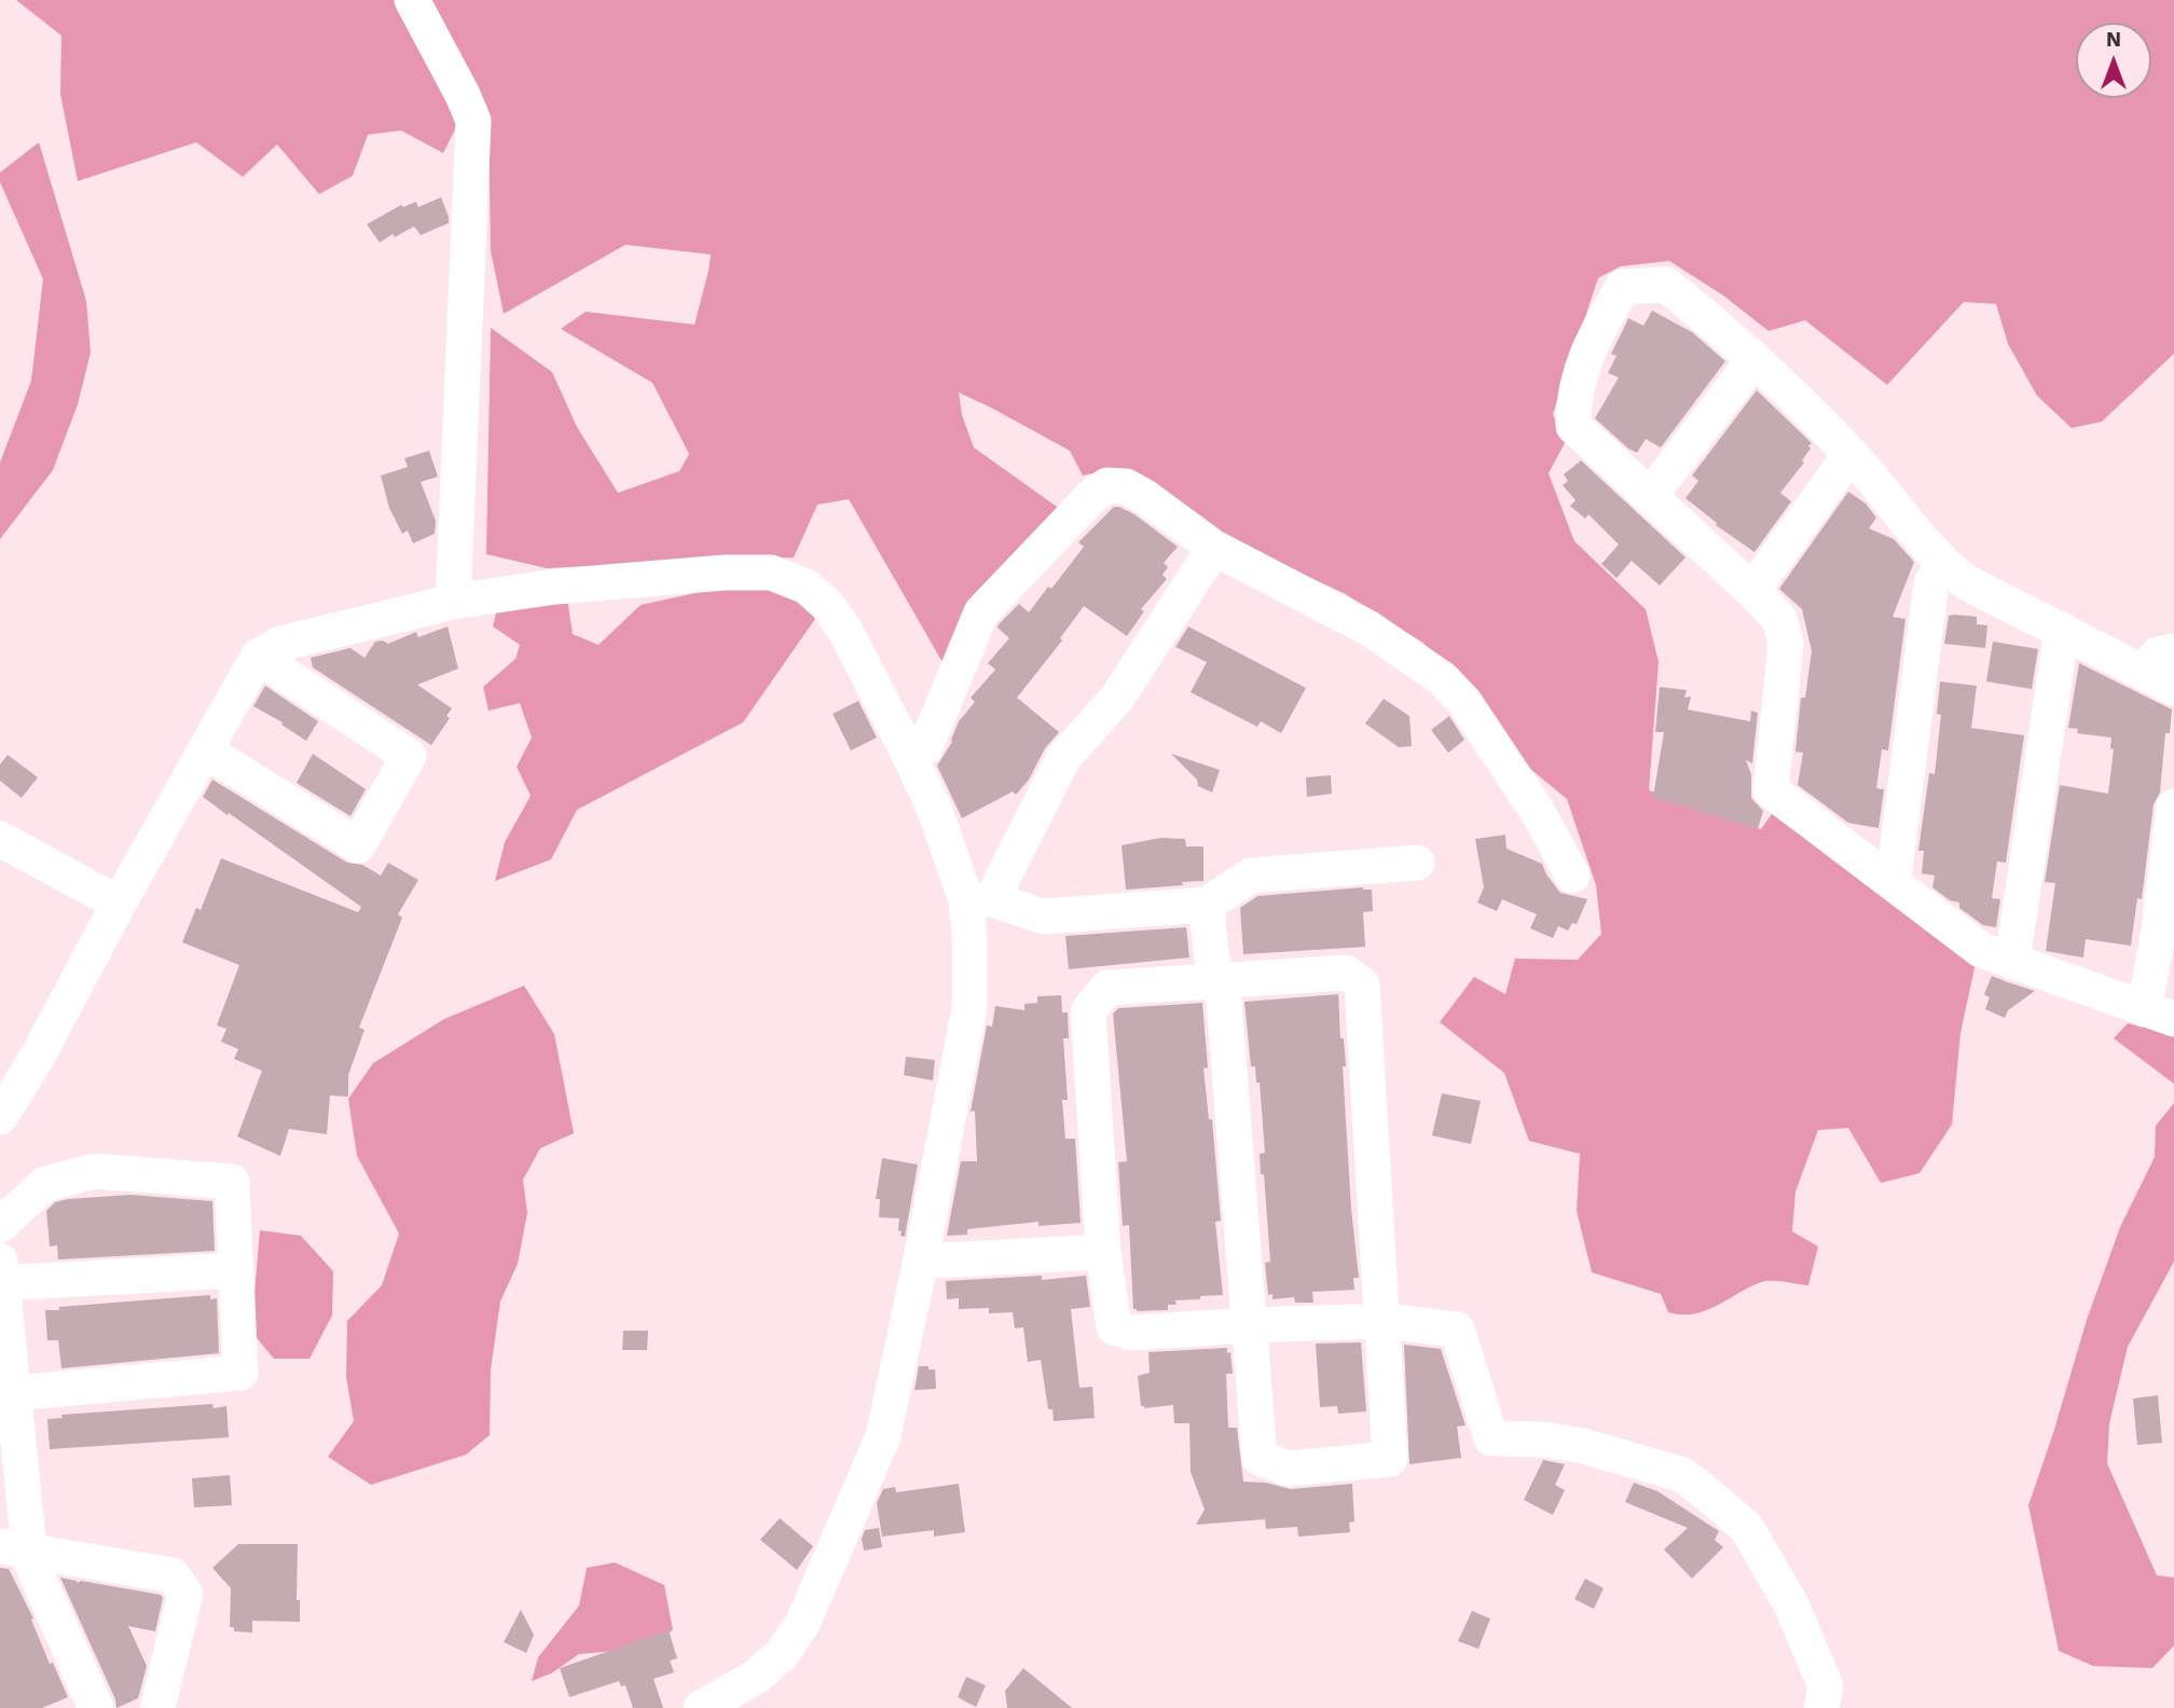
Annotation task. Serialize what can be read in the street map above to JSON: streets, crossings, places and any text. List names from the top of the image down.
{
  "north": "top"
}
